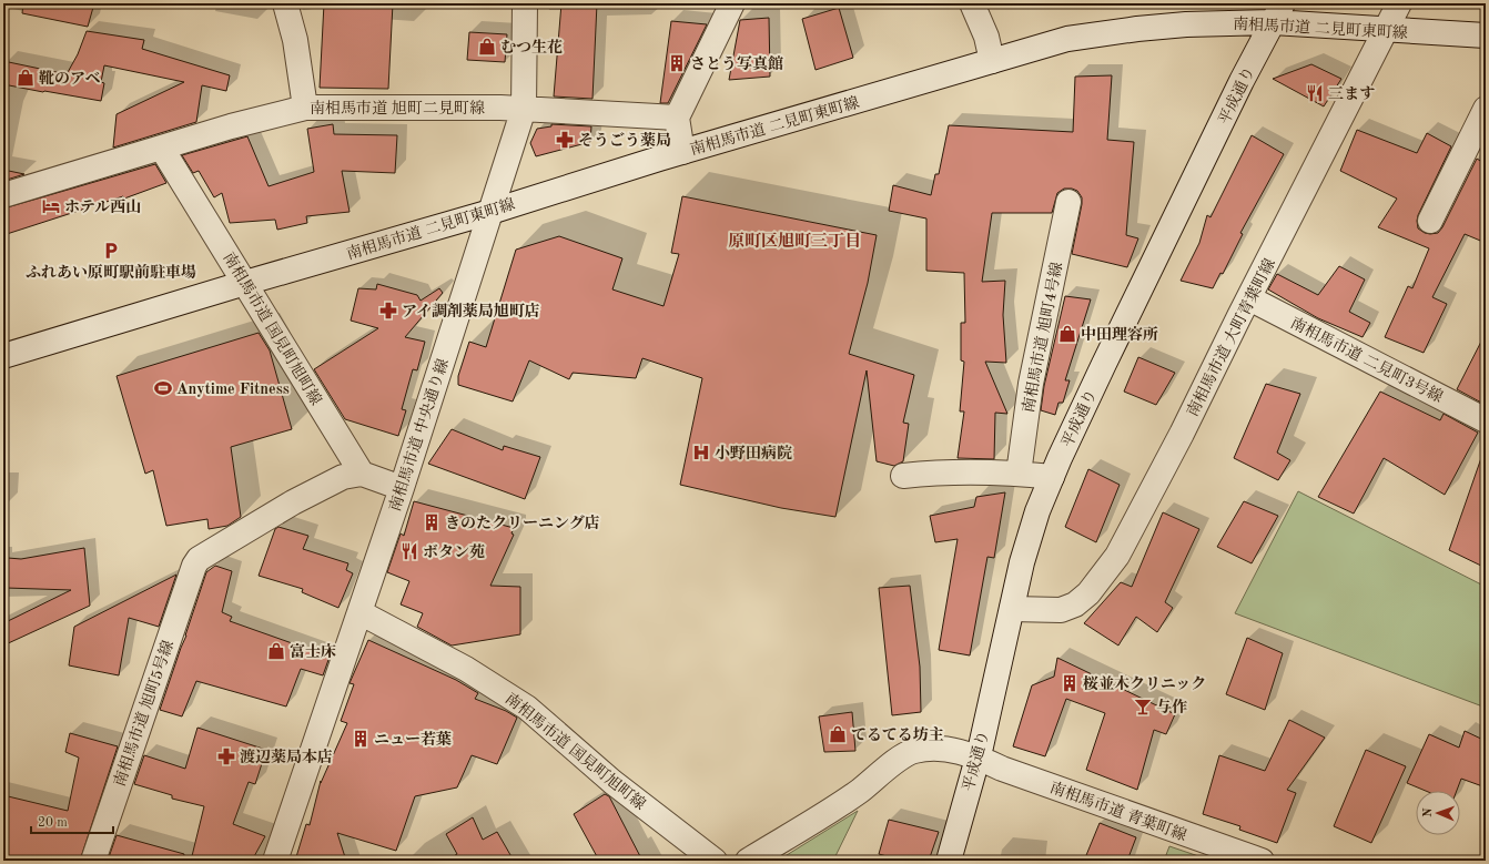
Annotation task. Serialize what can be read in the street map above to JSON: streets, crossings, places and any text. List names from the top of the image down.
{
  "streets": {
    "street": [
      "南相馬市道 二見町東町線",
      "平成通り",
      "南相馬市道 旭町二見町線",
      "南相馬市道 国見町旭町線",
      "南相馬市道 旭町4号線",
      "南相馬市道 大町青葉町線",
      "南相馬市道 二見町3号線",
      "南相馬市道 中央通り線",
      "南相馬市道 旭町5号線",
      "南相馬市道 青葉町線"
    ]
  },
  "crossings": [
    ["南相馬市道 二見町東町線", "平成通り"],
    ["南相馬市道 二見町東町線", "南相馬市道 国見町旭町線"],
    ["南相馬市道 二見町東町線", "南相馬市道 大町青葉町線"],
    ["南相馬市道 二見町東町線", "南相馬市道 中央通り線"],
    ["平成通り", "南相馬市道 大町青葉町線"],
    ["平成通り", "南相馬市道 青葉町線"],
    ["南相馬市道 旭町二見町線", "南相馬市道 国見町旭町線"],
    ["南相馬市道 旭町二見町線", "南相馬市道 中央通り線"],
    ["南相馬市道 国見町旭町線", "南相馬市道 中央通り線"],
    ["南相馬市道 国見町旭町線", "南相馬市道 旭町5号線"],
    ["南相馬市道 大町青葉町線", "南相馬市道 二見町3号線"]
  ],
  "districts": ["原町区旭町三丁目"],
  "places": {
    "shop": [
      "むつ生花",
      "靴のアベ",
      "中田理容所",
      "富士床",
      "てるてる坊主"
    ],
    "building": [
      "さとう写真館",
      "きのたクリーニング店",
      "桜並木クリニック",
      "ニュー若葉"
    ],
    "restaurant": ["三ます", "ボタン苑"],
    "pharmacy": ["そうごう薬局", "アイ調剤薬局旭町店", "渡辺薬局本店"],
    "hotel": ["ホテル西山"],
    "parking": ["ふれあい原町駅前駐車場"],
    "sports": ["Anytime Fitness"],
    "hospital": ["小野田病院"],
    "bar": ["与作"]
  },
  "scale_bar": "20 m",
  "north": "left"
}
